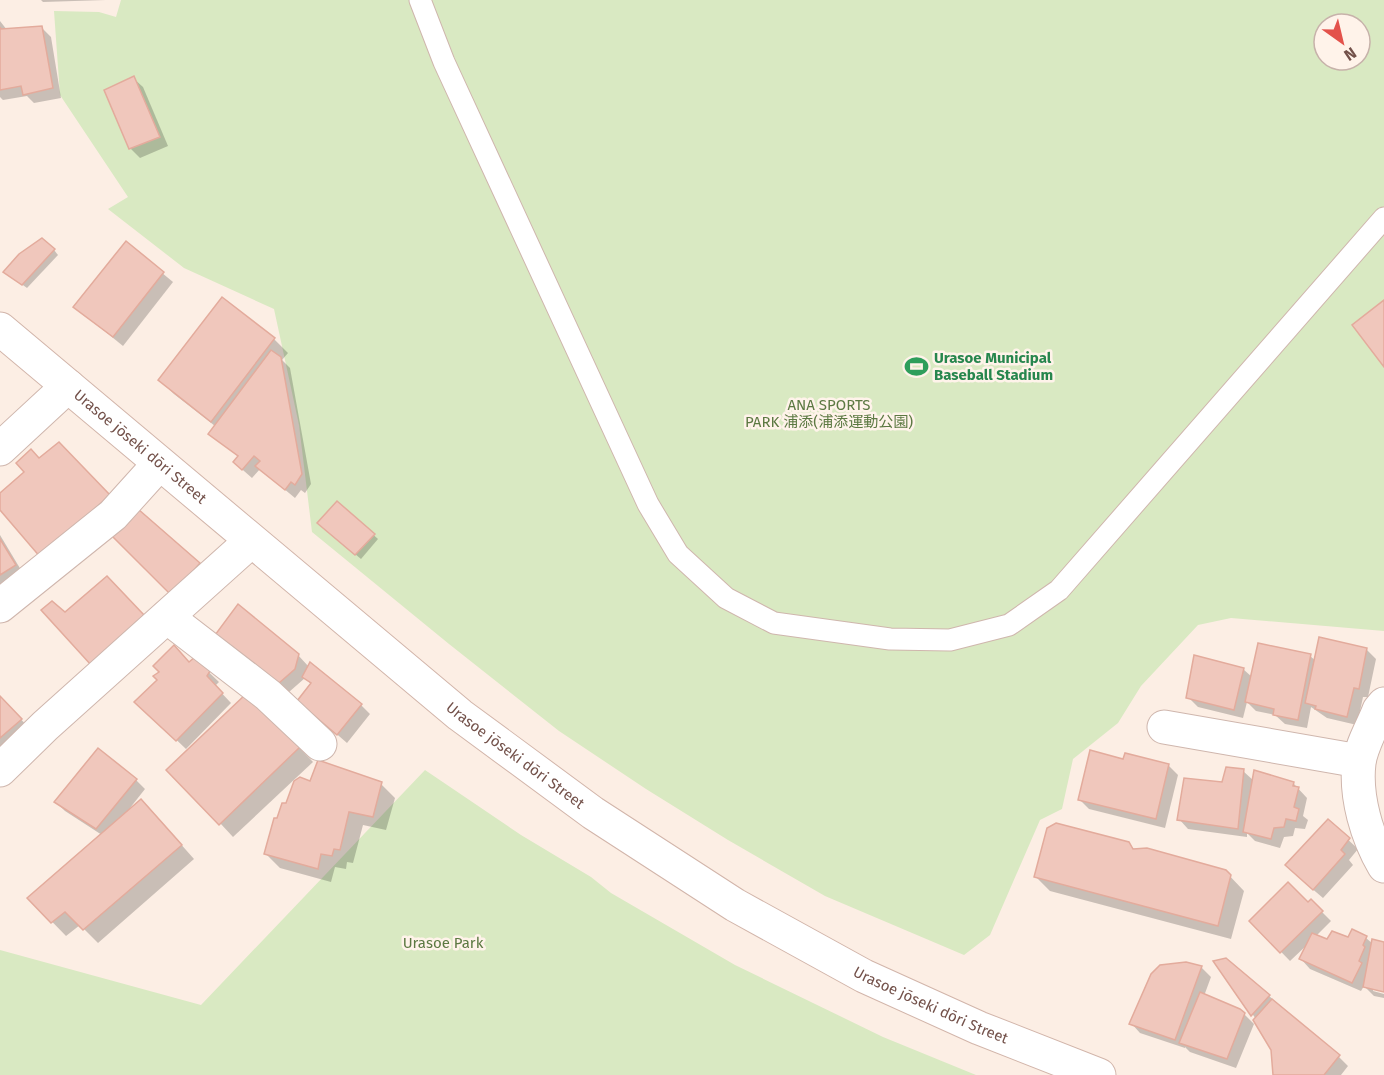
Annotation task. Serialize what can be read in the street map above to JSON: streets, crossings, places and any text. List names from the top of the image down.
{
  "streets": {
    "main road": ["Urasoe jōseki dōri Street"]
  },
  "parks": ["ANA SPORTS PARK 浦添(浦添運動公園)", "Urasoe Park"],
  "places": {
    "sports": ["Urasoe Municipal Baseball Stadium"]
  },
  "north": "bottom right"
}
